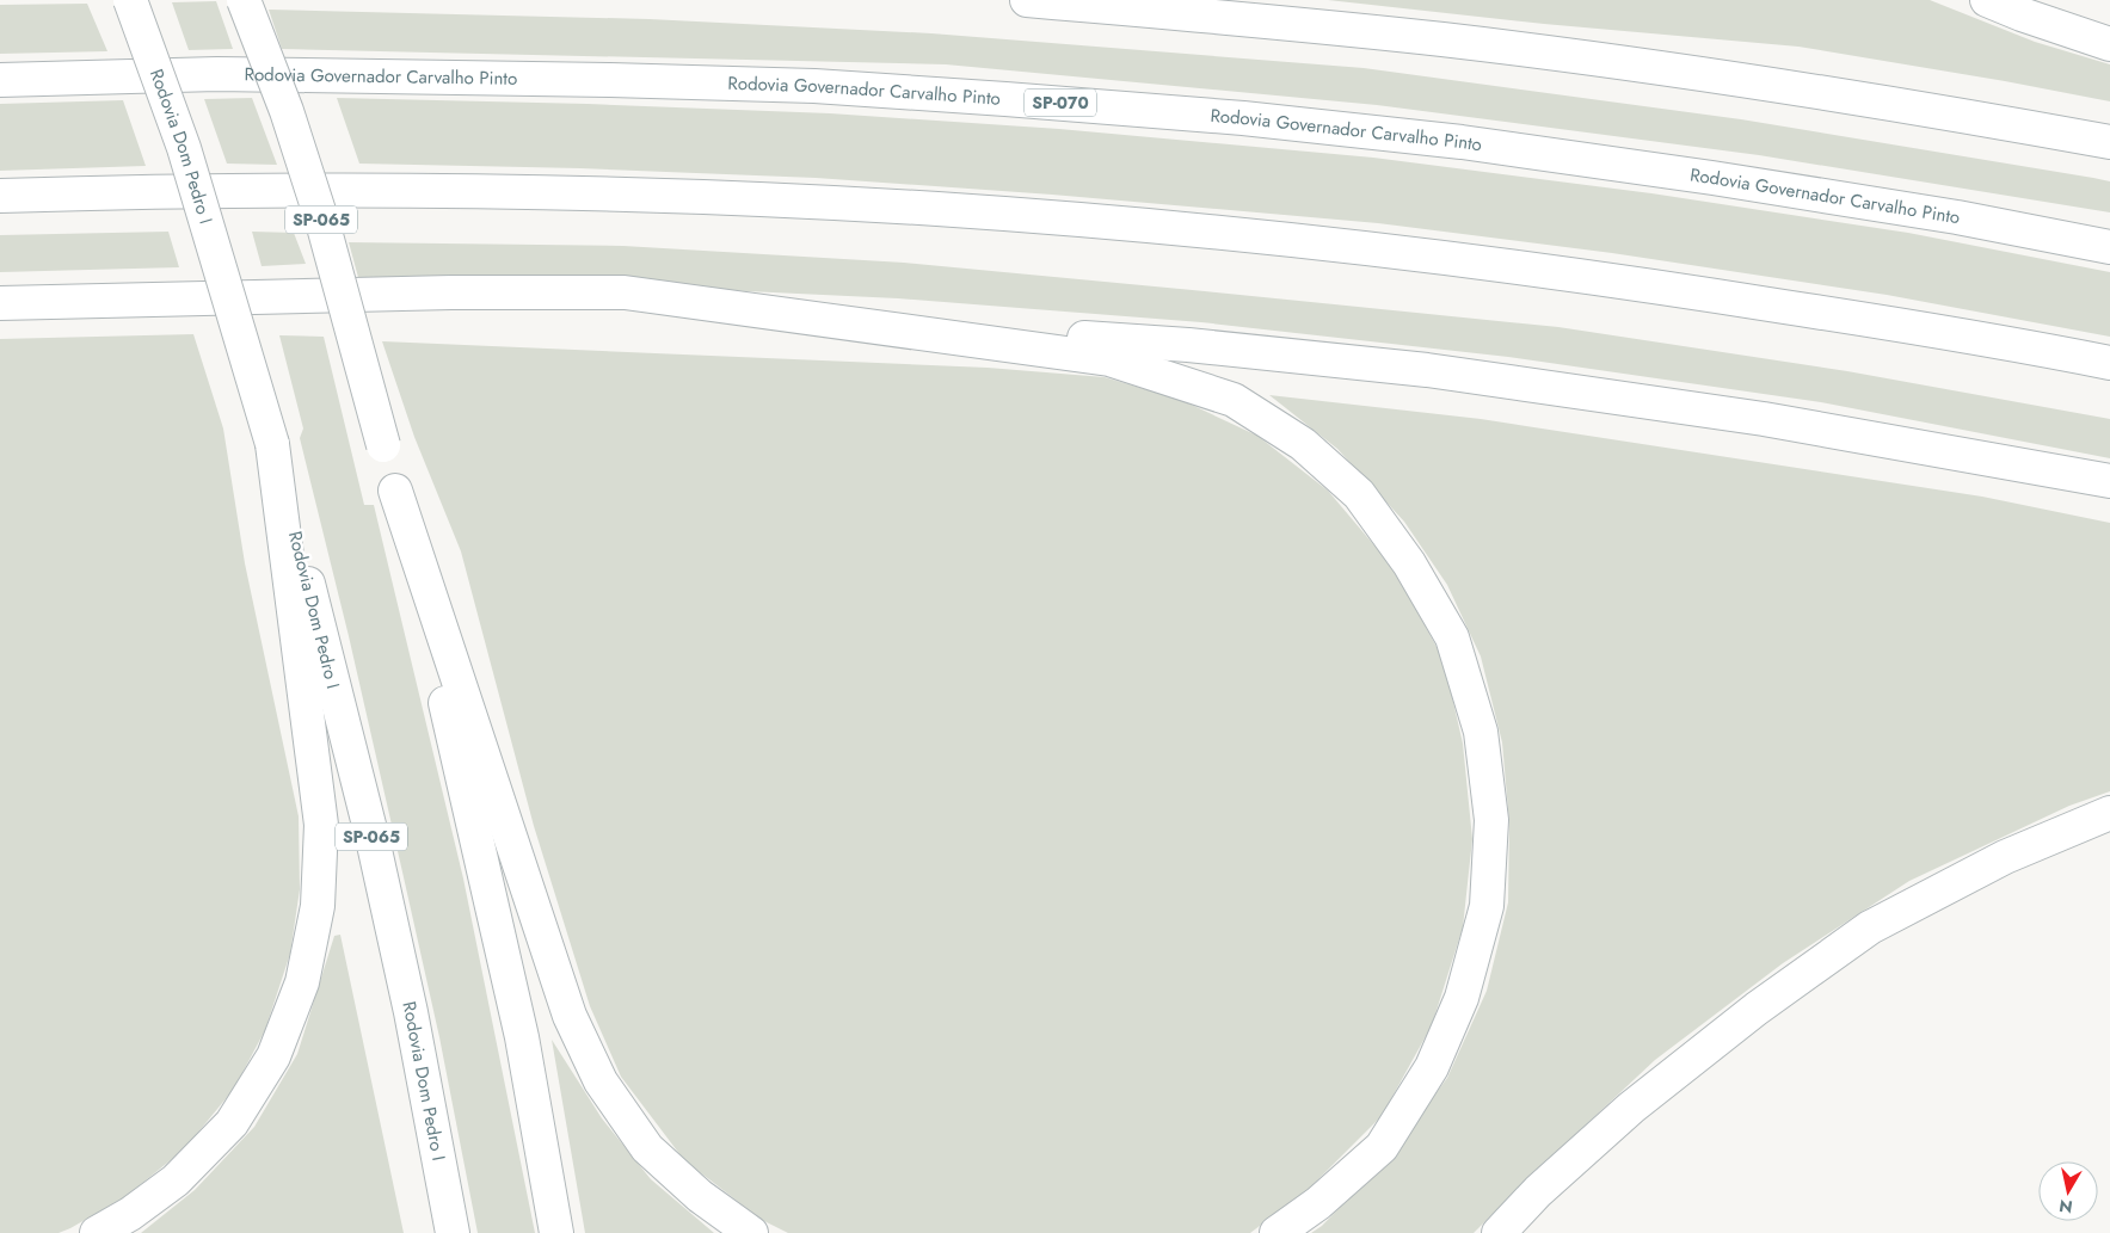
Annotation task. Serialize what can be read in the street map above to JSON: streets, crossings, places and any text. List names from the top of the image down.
{
  "streets": {
    "highway": [
      "Rodovia Governador Carvalho Pinto",
      "SP-070",
      "Rodovia Dom Pedro I",
      "SP-065"
    ]
  },
  "north": "bottom"
}
